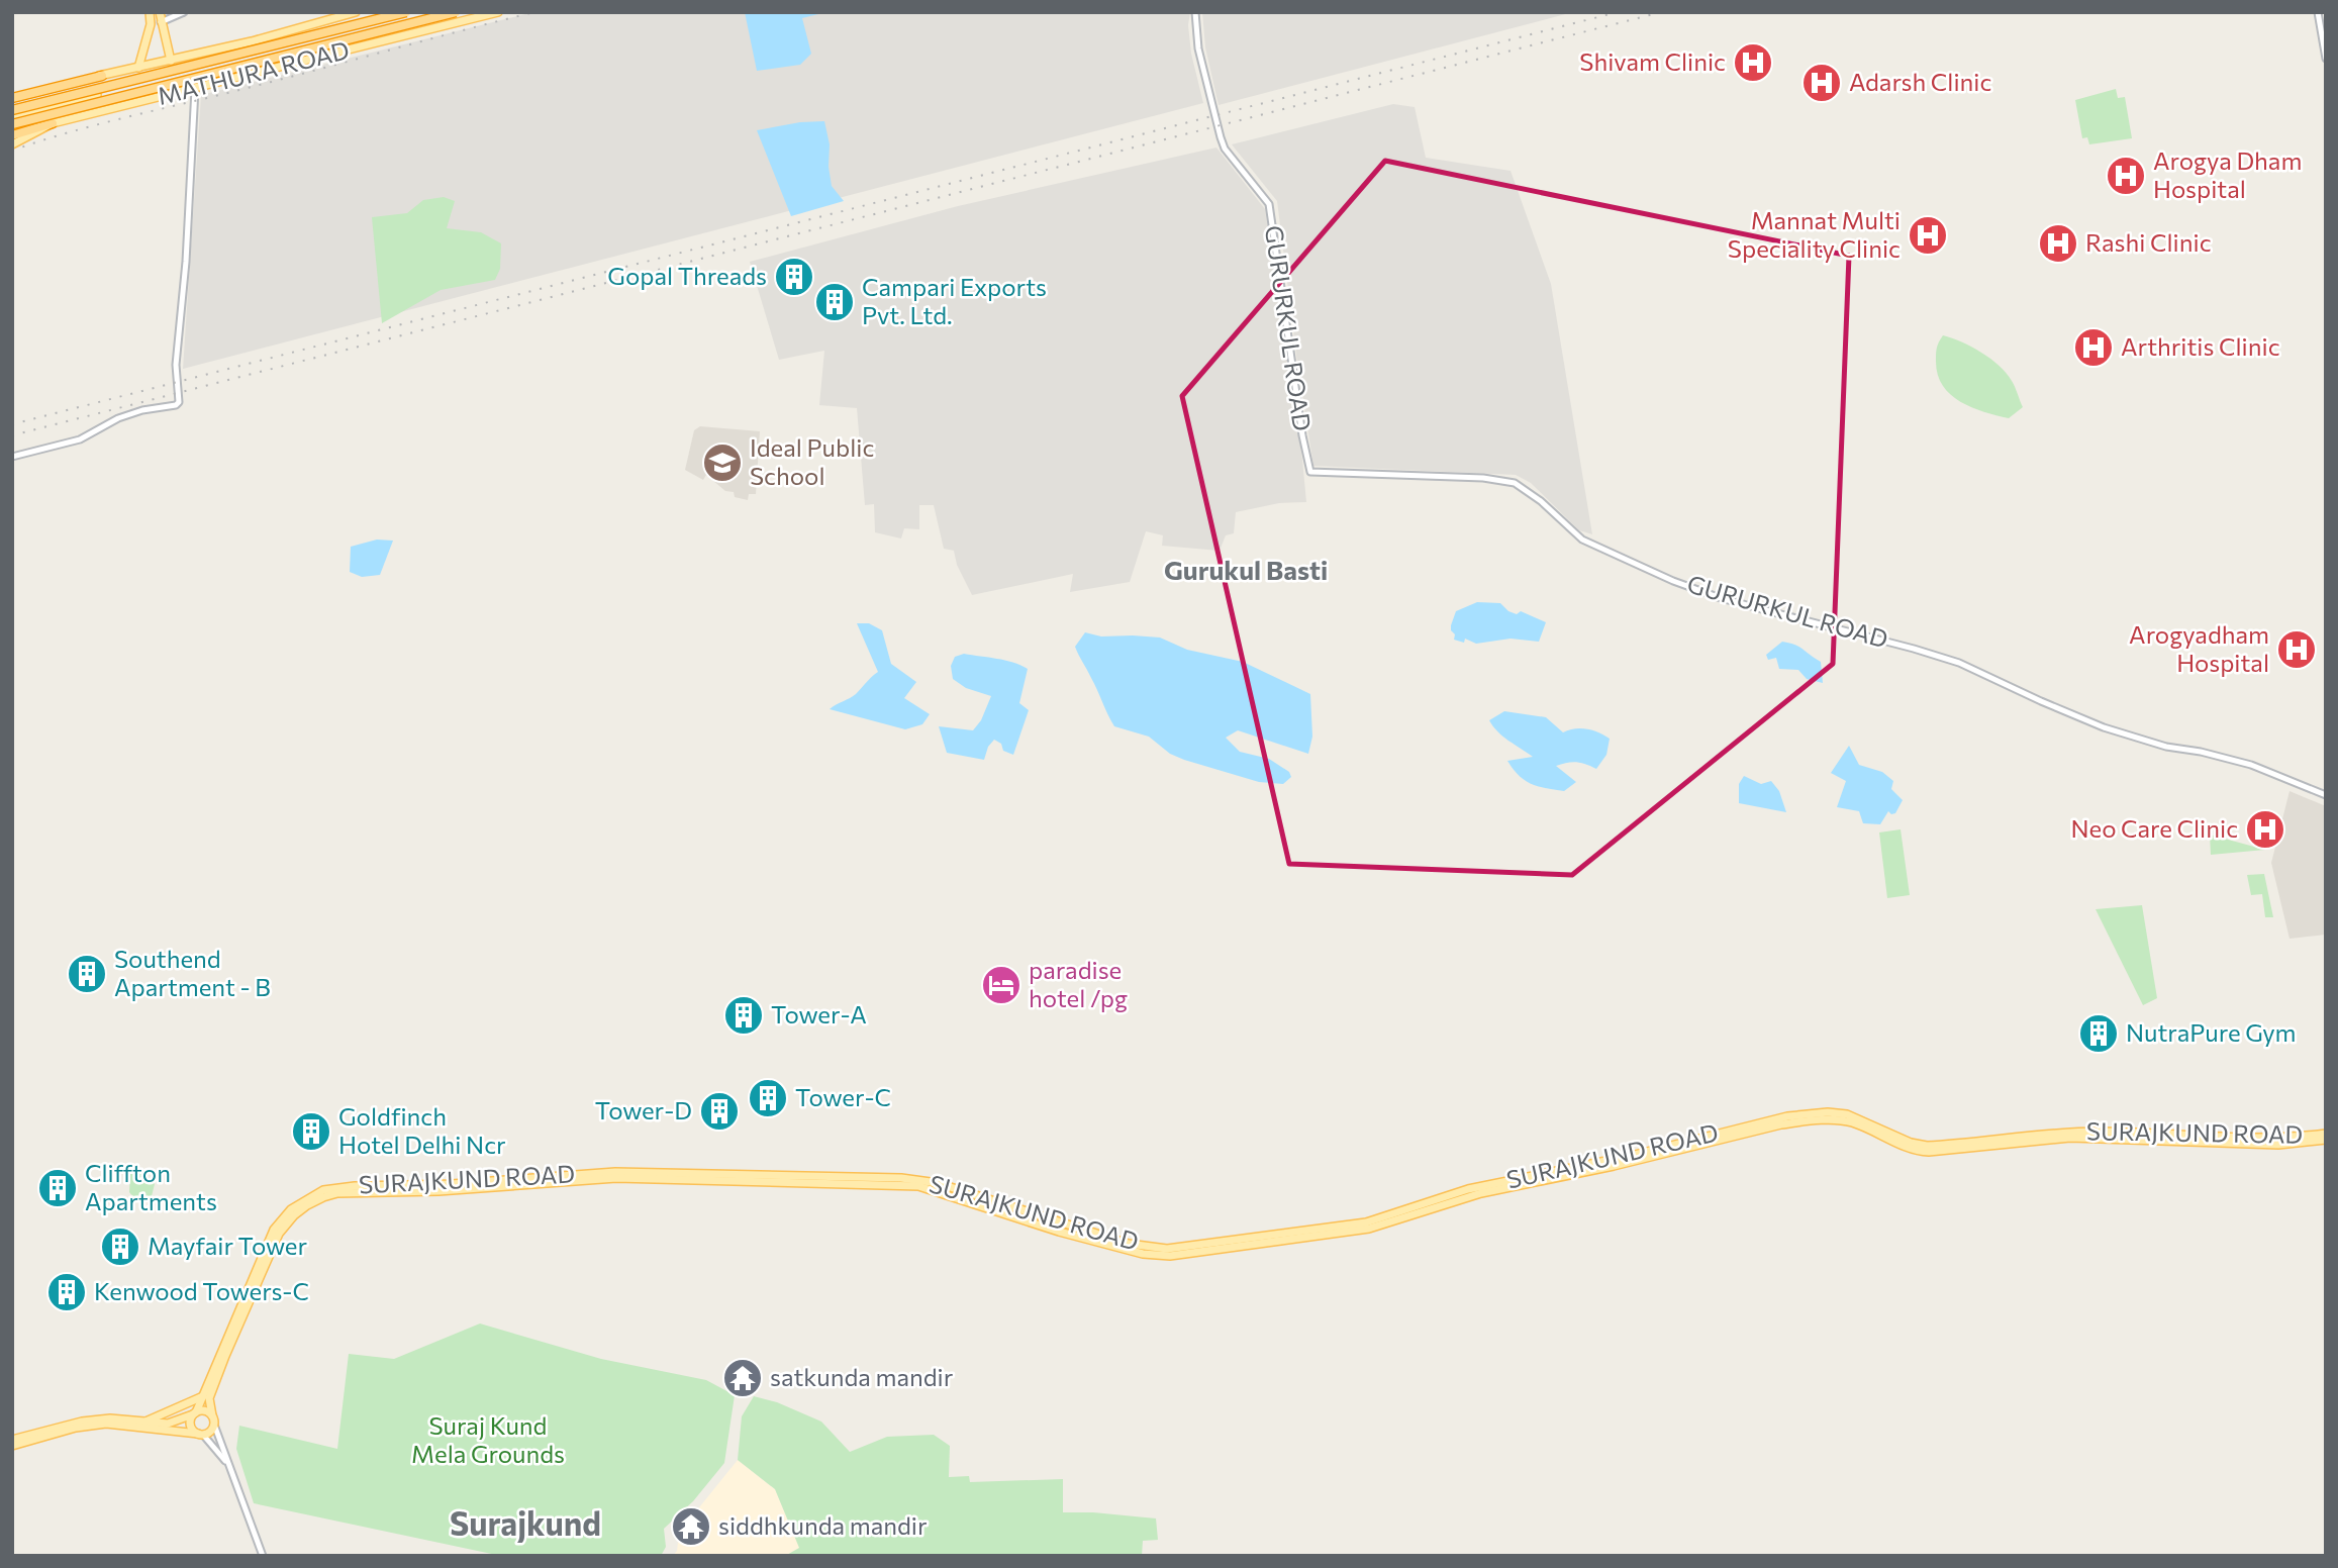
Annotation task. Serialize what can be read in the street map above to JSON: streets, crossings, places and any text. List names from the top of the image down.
{
  "streets": {
    "highway": ["MATHURA ROAD"],
    "main road": ["SURAJKUND ROAD"],
    "street": ["GURURKUL ROAD"]
  },
  "districts": ["Gurukul Basti", "Surajkund"],
  "parks": ["Suraj Kund Mela Grounds"],
  "places": {
    "hospital": [
      "Shivam Clinic",
      "Adarsh Clinic",
      "Arogya Dham Hospital",
      "Mannat Multi Speciality Clinic",
      "Rashi Clinic",
      "Arthritis Clinic",
      "Arogyadham Hospital",
      "Neo Care Clinic"
    ],
    "building": [
      "Gopal Threads",
      "Campari Exports Pvt. Ltd.",
      "Southend Apartment - B",
      "Tower-A",
      "NutraPure Gym",
      "Tower-C",
      "Tower-D",
      "Goldfinch Hotel Delhi Ncr",
      "Cliffton Apartments",
      "Mayfair Tower",
      "Kenwood Towers-C"
    ],
    "school or university": ["Ideal Public School"],
    "hotel": ["paradise hotel /pg"],
    "temple": ["satkunda mandir", "siddhkunda mandir"]
  }
}
